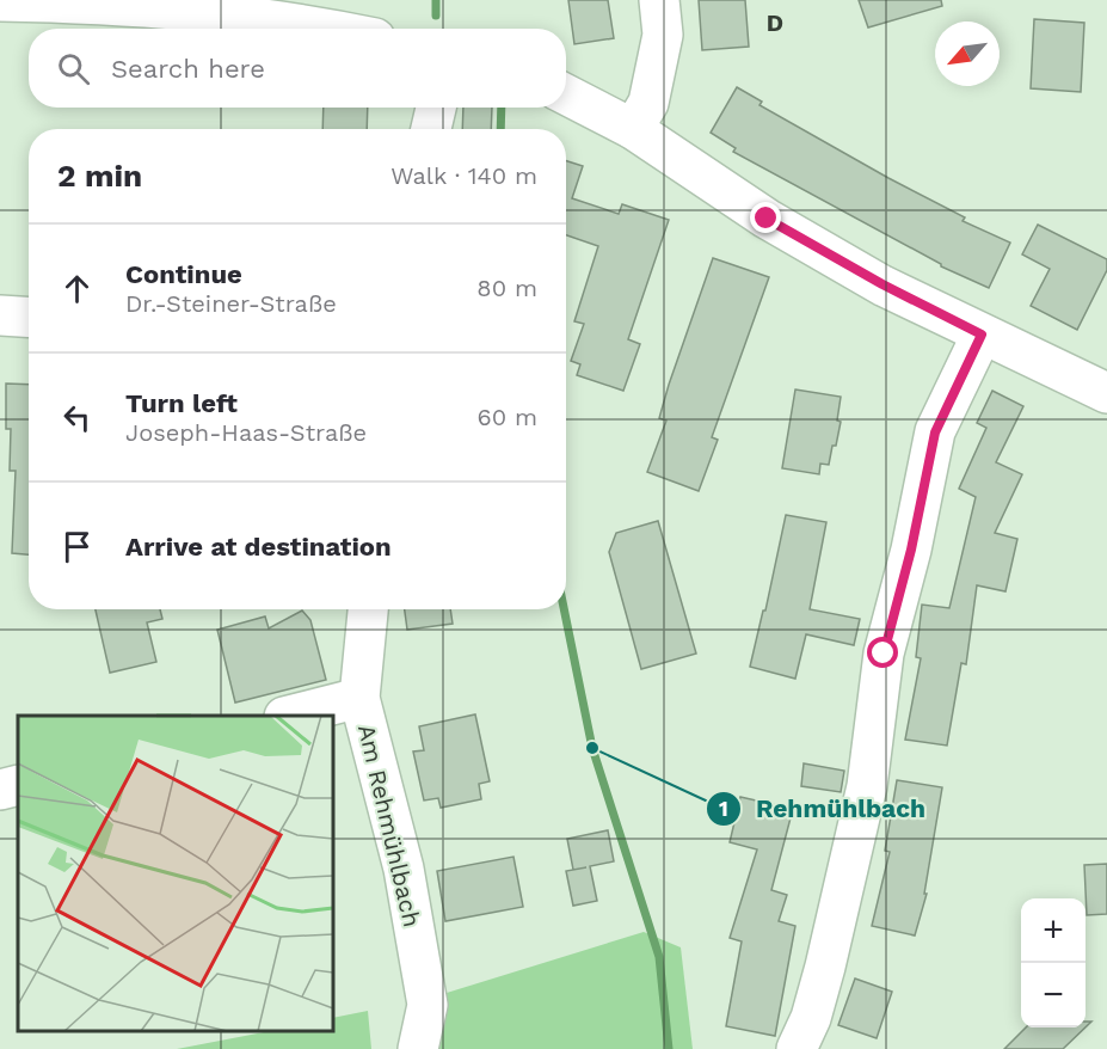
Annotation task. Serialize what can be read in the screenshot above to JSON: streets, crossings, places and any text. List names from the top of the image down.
{
  "streets": {
    "street": ["Am Rehmühlbach"]
  },
  "places": ["Rehmühlbach"],
  "north": "bottom left",
  "page": {
    "search": "Search here",
    "heading": ["2 min", "Walk · 140 m"],
    "list": [
      ["Continue", "Dr.-Steiner-Straße", "80 m"],
      ["Turn left", "Joseph-Haas-Straße", "60 m"],
      "Arrive at destination"
    ],
    "map_buttons": ["+", "−"]
  },
  "grid": {
    "columns": ["D"]
  }
}
